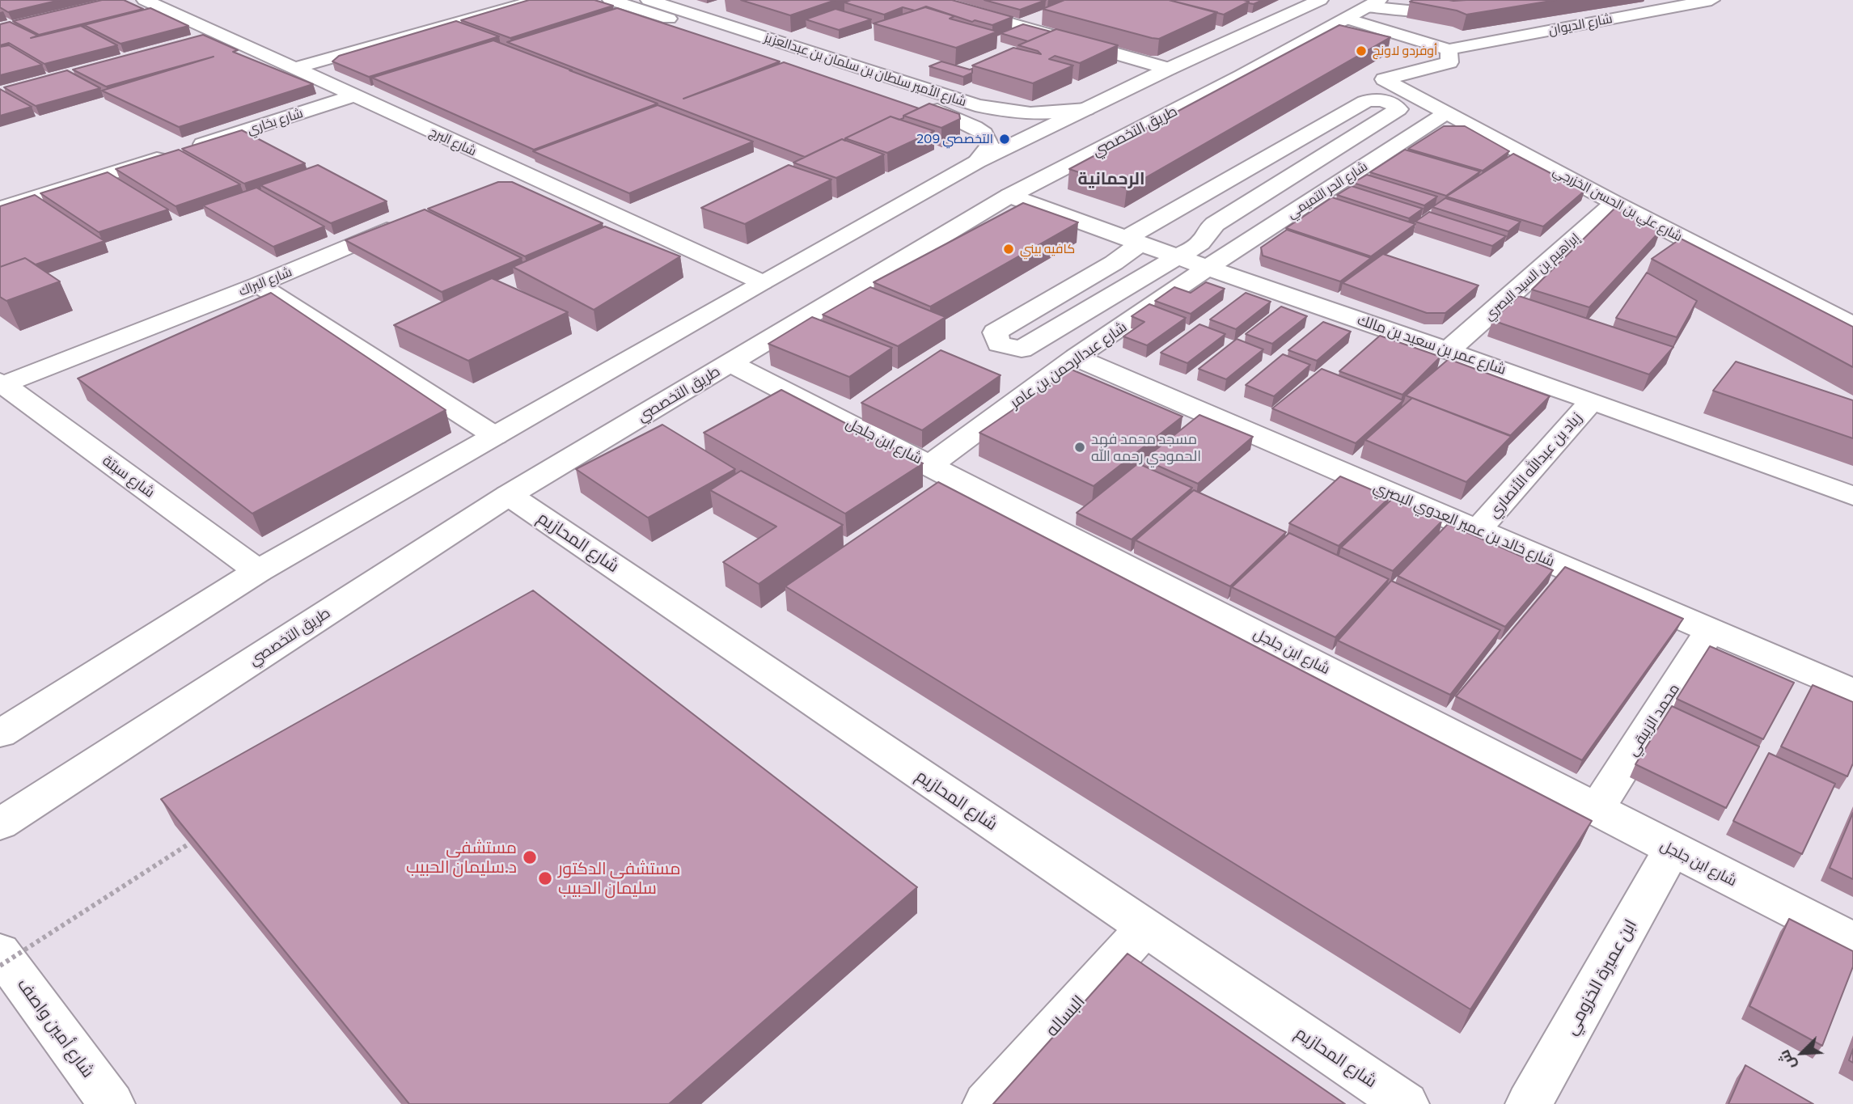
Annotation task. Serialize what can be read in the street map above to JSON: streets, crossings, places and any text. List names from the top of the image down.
{
  "streets": {
    "street": [
      "شارع الديوان",
      "شارع الأمير سلطان بن سلمان بن عبدالعزيز",
      "شارع بخاري",
      "طريق التخصصي",
      "شارع البرج",
      "شارع الحر التميمي",
      "شارع علي بن الحسن الخزرجي",
      "إبراهيم بن السيد البصري",
      "شارع البراك",
      "شارع عمر بن سعيد بن مالك",
      "شارع عبدالرحمن بن عامر",
      "شارع ابن جلجل",
      "زياد بن عبدالله الأنصاري",
      "شارع سبتة",
      "شارع خالد بن عمير العدوي البصري",
      "شارع المحازيم",
      "محمد الزيبقي",
      "ابن عميرة الخزومي",
      "البساله",
      "شارع أمين واصف"
    ]
  },
  "crossings": [
    ["شارع الديوان", "شارع علي بن الحسن الخزرجي"],
    ["شارع بخاري", "شارع البرج"],
    ["طريق التخصصي", "شارع عمر بن سعيد بن مالك"],
    ["طريق التخصصي", "شارع ابن جلجل"],
    ["طريق التخصصي", "شارع المحازيم"],
    ["شارع الحر التميمي", "شارع علي بن الحسن الخزرجي"],
    ["شارع الحر التميمي", "شارع عمر بن سعيد بن مالك"],
    ["شارع الحر التميمي", "شارع عبدالرحمن بن عامر"],
    ["شارع علي بن الحسن الخزرجي", "إبراهيم بن السيد البصري"],
    ["إبراهيم بن السيد البصري", "شارع عمر بن سعيد بن مالك"],
    ["شارع البراك", "شارع سبتة"],
    ["شارع عمر بن سعيد بن مالك", "شارع عبدالرحمن بن عامر"],
    ["شارع عمر بن سعيد بن مالك", "زياد بن عبدالله الأنصاري"],
    ["شارع عبدالرحمن بن عامر", "شارع ابن جلجل"],
    ["شارع عبدالرحمن بن عامر", "شارع خالد بن عمير العدوي البصري"],
    ["شارع ابن جلجل", "محمد الزيبقي"],
    ["شارع ابن جلجل", "ابن عميرة الخزومي"],
    ["زياد بن عبدالله الأنصاري", "شارع خالد بن عمير العدوي البصري"],
    ["شارع خالد بن عمير العدوي البصري", "محمد الزيبقي"],
    ["شارع المحازيم", "البساله"]
  ],
  "districts": ["الرحمانية"],
  "places": [
    "أوفردو لاونج",
    "التخصصي 209",
    "كافيه بيني",
    "مسجد محمد فهد الحمودي رحمه الله",
    "مستشفى د.سليمان الحبيب",
    "مستشفى الدكتور سليمان الحبيب"
  ],
  "north": "bottom left"
}
